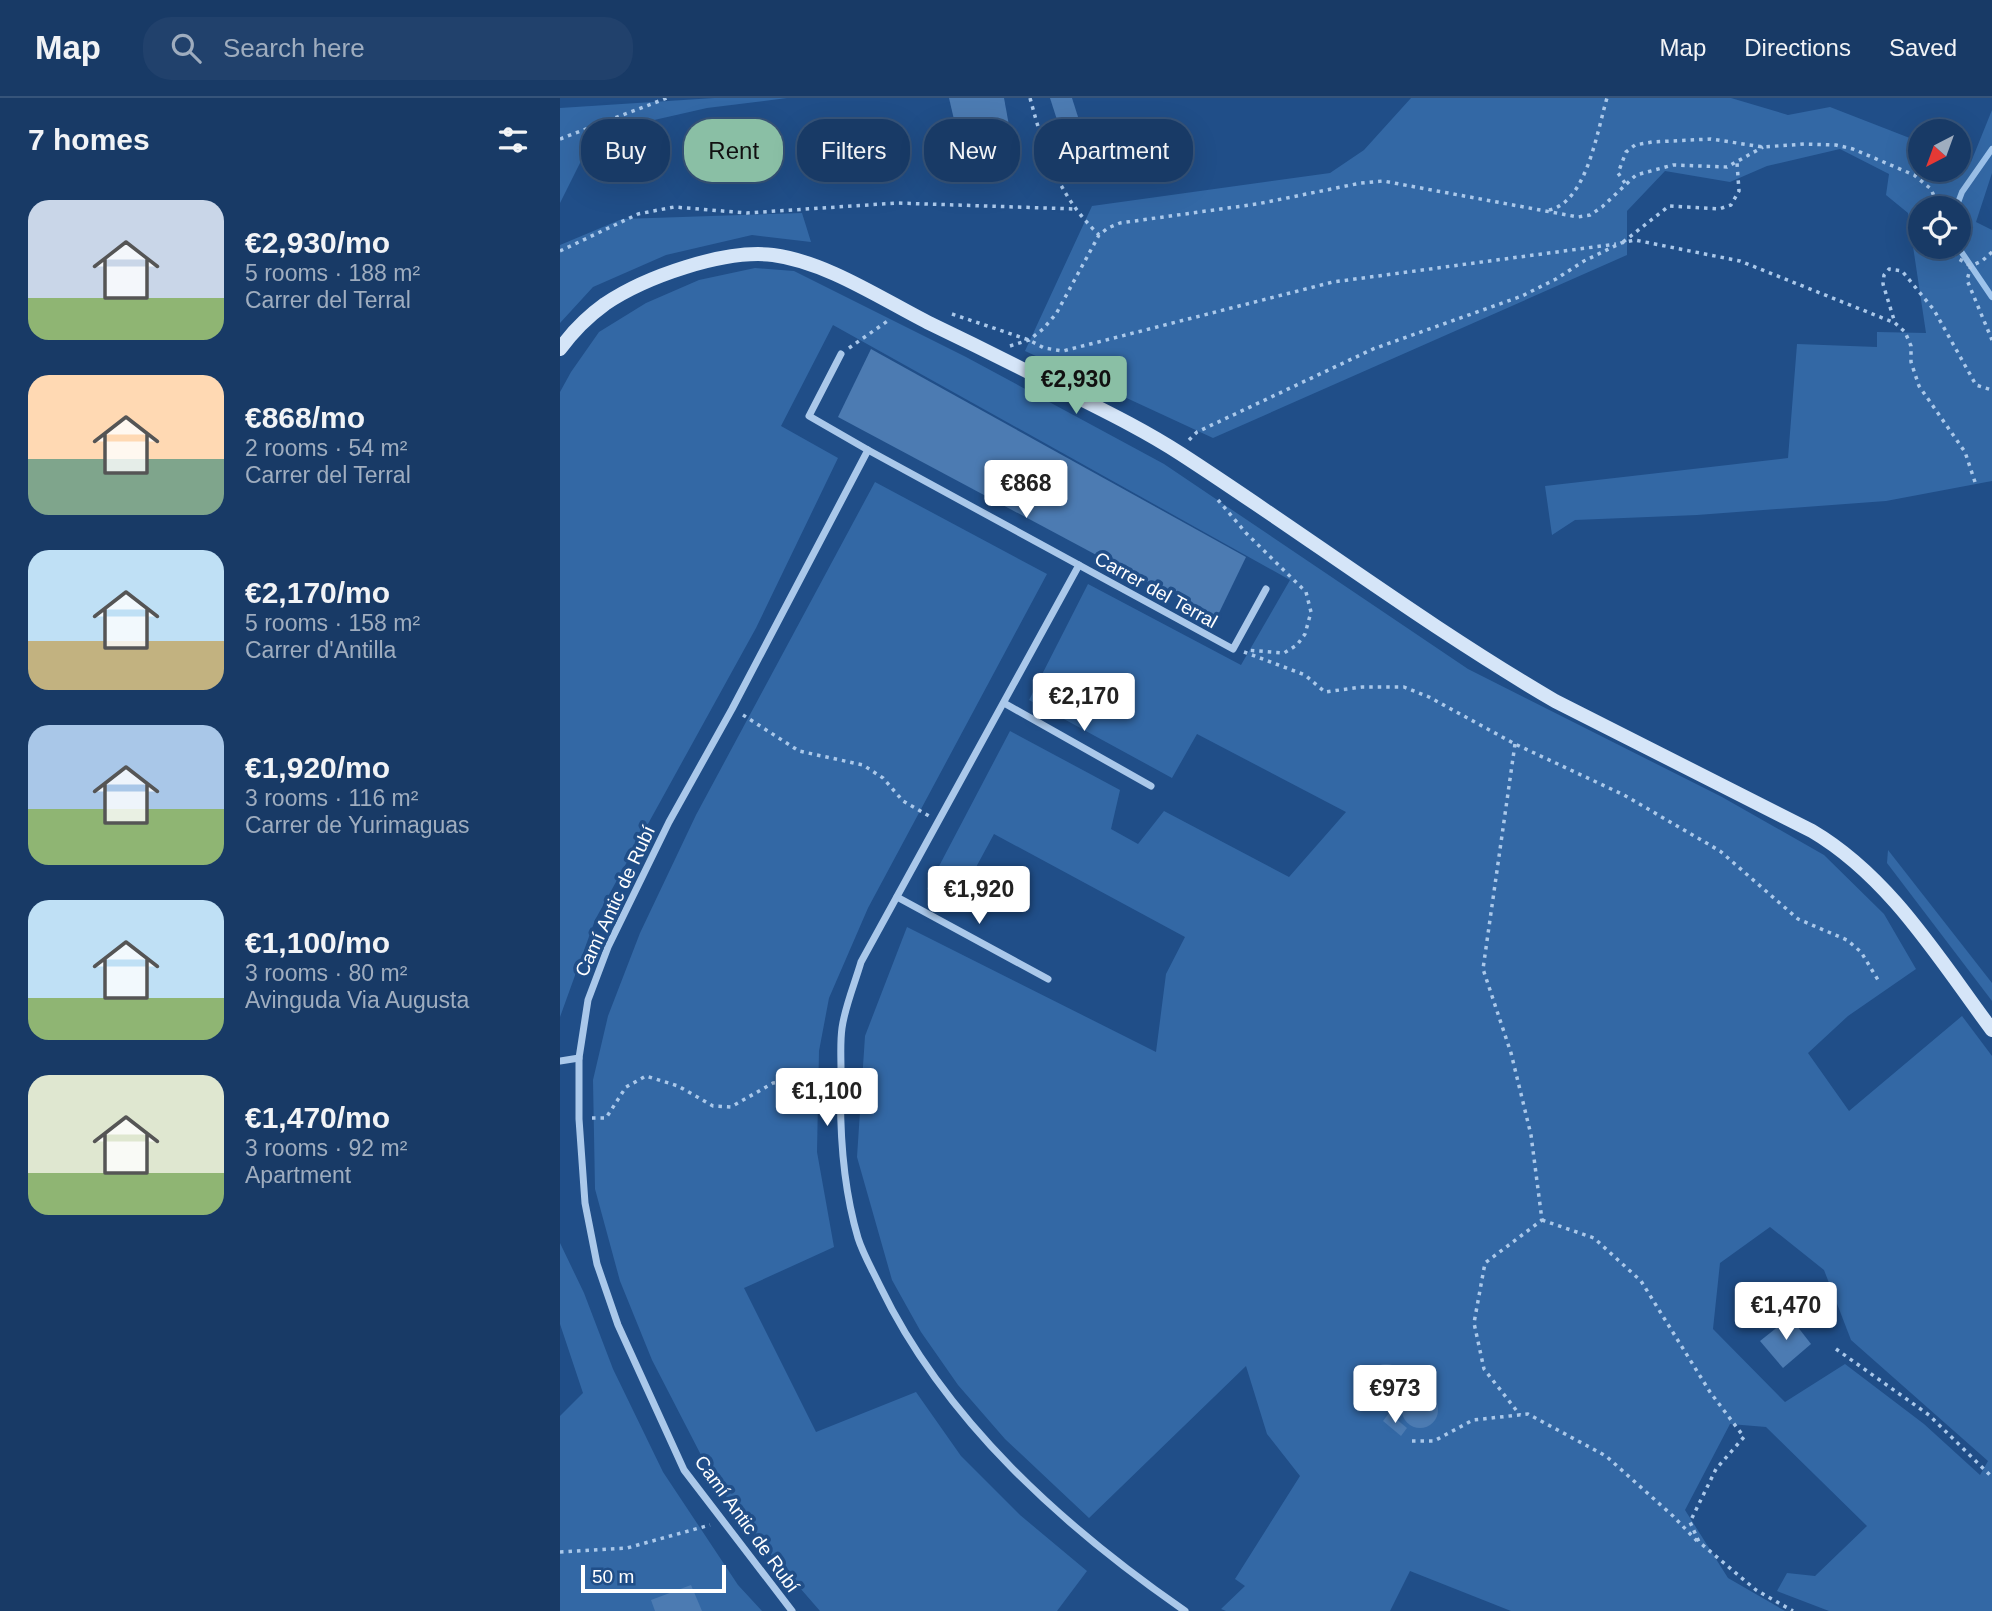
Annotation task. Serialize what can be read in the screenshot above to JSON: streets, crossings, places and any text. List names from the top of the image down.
{
  "streets": {
    "street": ["Carrer del Terral", "Camí Antic de Rubí"]
  },
  "crossings": [
    ["Carrer del Terral", "Camí Antic de Rubí"]
  ],
  "scale_bar": "50 m",
  "north": "bottom left",
  "page": {
    "header": "Map",
    "search": "Search here",
    "nav": ["Map", "Directions", "Saved"],
    "heading": "7 homes",
    "chip": [
      "Buy",
      "Rent",
      "Filters",
      "New",
      "Apartment"
    ],
    "list": [
      {
        "name": "€2,930/mo",
        "note": "5 rooms · 188 m² · Carrer del Terral"
      },
      {
        "name": "€868/mo",
        "note": "2 rooms · 54 m² · Carrer del Terral"
      },
      {
        "name": "€2,170/mo",
        "note": "5 rooms · 158 m² · Carrer d'Antilla"
      },
      {
        "name": "€1,920/mo",
        "note": "3 rooms · 116 m² · Carrer de Yurimaguas"
      },
      {
        "name": "€1,100/mo",
        "note": "3 rooms · 80 m² · Avinguda Via Augusta"
      },
      {
        "name": "€1,470/mo",
        "note": "3 rooms · 92 m² · Apartment"
      }
    ],
    "price": [
      "€2,930",
      "€868",
      "€2,170",
      "€1,920",
      "€1,100",
      "€1,470",
      "€973"
    ],
    "scale": "50 m"
  }
}
